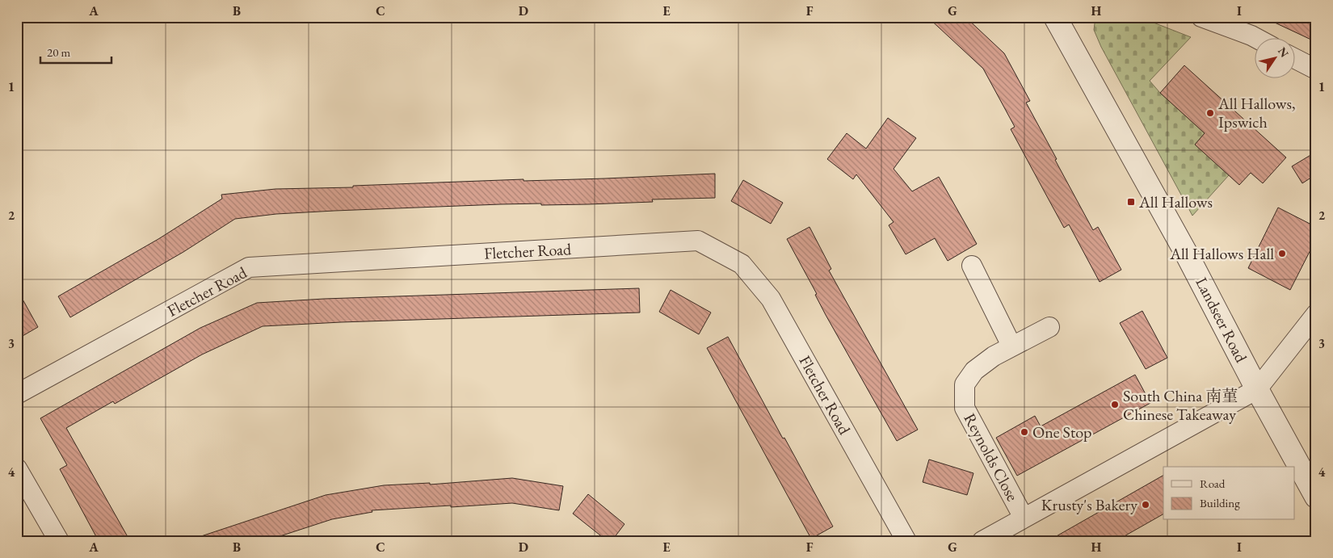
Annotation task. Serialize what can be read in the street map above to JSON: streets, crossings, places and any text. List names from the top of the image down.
{
  "streets": {
    "street": ["Fletcher Road", "Landseer Road", "Reynolds Close"]
  },
  "places": {
    "other": [
      "All Hallows, Ipswich",
      "All Hallows Hall",
      "South China 南菫 Chinese Takeaway",
      "One Stop",
      "Krusty's Bakery"
    ],
    "transit": ["All Hallows"]
  },
  "legend": ["Road", "Building"],
  "scale_bar": "20 m",
  "north": "top right",
  "grid": {
    "columns": [
      "A",
      "B",
      "C",
      "D",
      "E",
      "F",
      "G",
      "H",
      "I"
    ],
    "rows": [
      "1",
      "2",
      "3",
      "4"
    ]
  }
}
